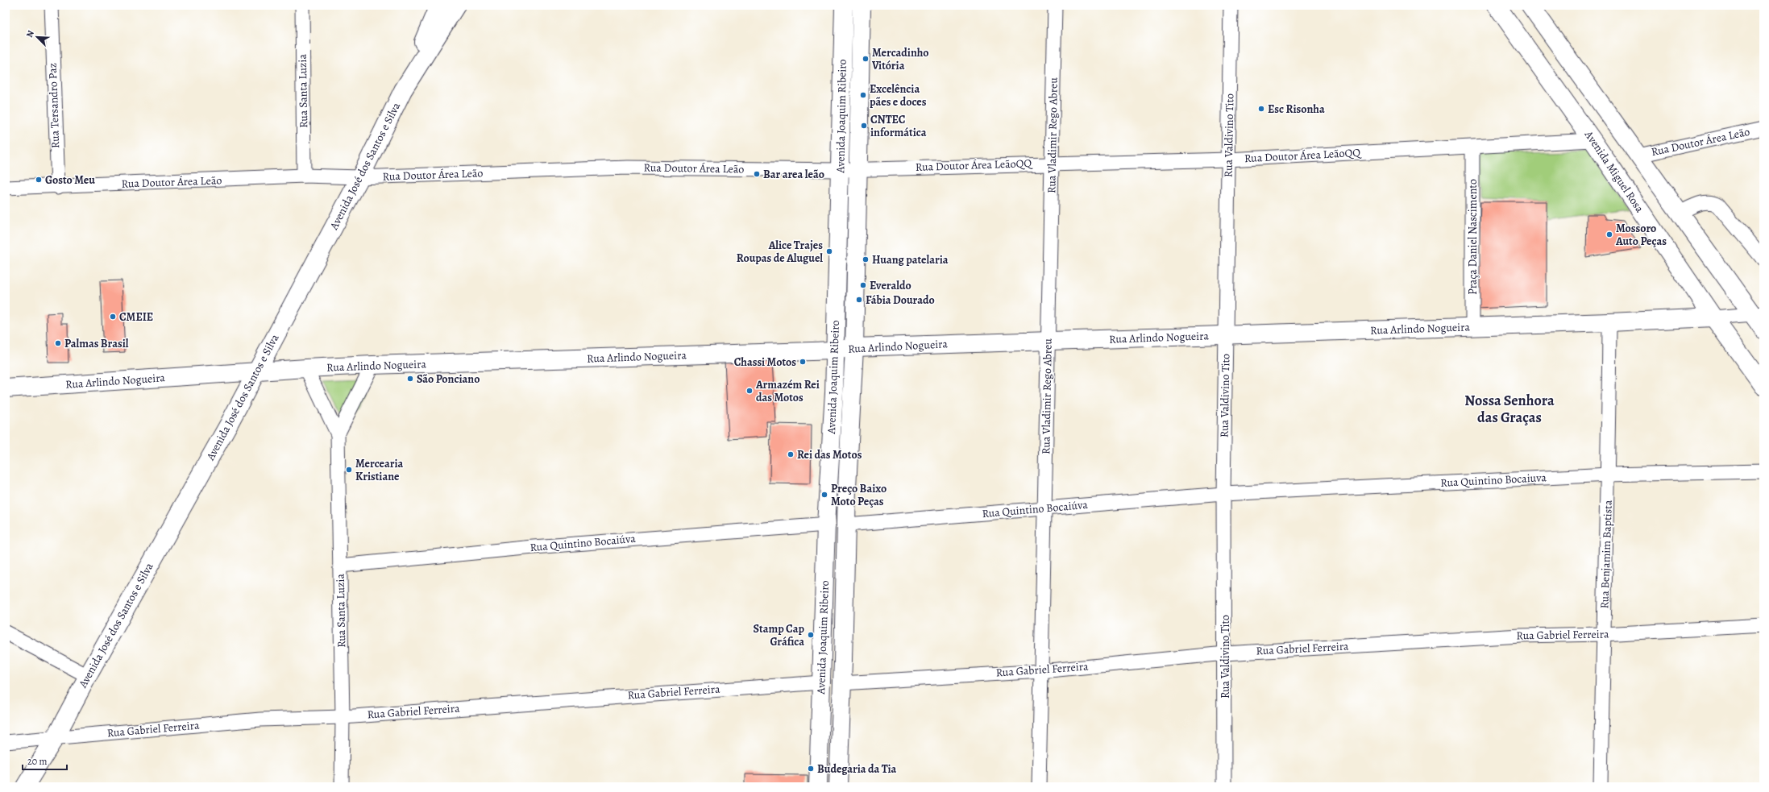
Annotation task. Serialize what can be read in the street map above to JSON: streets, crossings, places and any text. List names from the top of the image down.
{
  "streets": {
    "main road": [
      "Avenida Joaquim Ribeiro",
      "Avenida José dos Santos e Silva",
      "Avenida Miguel Rosa",
      "Rua Arlindo Nogueira"
    ],
    "street": [
      "Rua Santa Luzia",
      "Rua Tersandro Paz",
      "Rua Vladimir Rego Abreu",
      "Rua Valdivino Tito",
      "Rua Doutor Área Leão",
      "Rua Doutor Área LeãoQQ",
      "Praça Daniel Nascimento",
      "Rua Quintino Bocaiuva",
      "Rua Quintino Bocaiúva",
      "Rua Benjamim Baptista",
      "Rua Gabriel Ferreira"
    ]
  },
  "crossings": [
    ["Rua Santa Luzia", "Rua Doutor Área Leão"],
    ["Rua Santa Luzia", "Rua Arlindo Nogueira"],
    ["Rua Santa Luzia", "Rua Quintino Bocaiúva"],
    ["Rua Santa Luzia", "Rua Gabriel Ferreira"],
    ["Rua Tersandro Paz", "Rua Doutor Área Leão"],
    ["Avenida Joaquim Ribeiro", "Rua Doutor Área Leão"],
    ["Avenida Joaquim Ribeiro", "Rua Doutor Área LeãoQQ"],
    ["Avenida Joaquim Ribeiro", "Rua Arlindo Nogueira"],
    ["Avenida Joaquim Ribeiro", "Rua Quintino Bocaiúva"],
    ["Avenida Joaquim Ribeiro", "Rua Gabriel Ferreira"],
    ["Rua Vladimir Rego Abreu", "Rua Doutor Área LeãoQQ"],
    ["Rua Vladimir Rego Abreu", "Rua Arlindo Nogueira"],
    ["Rua Vladimir Rego Abreu", "Rua Quintino Bocaiúva"],
    ["Rua Vladimir Rego Abreu", "Rua Gabriel Ferreira"],
    ["Rua Valdivino Tito", "Rua Doutor Área LeãoQQ"],
    ["Rua Valdivino Tito", "Rua Arlindo Nogueira"],
    ["Rua Valdivino Tito", "Rua Quintino Bocaiuva"],
    ["Rua Valdivino Tito", "Rua Quintino Bocaiúva"],
    ["Rua Valdivino Tito", "Rua Gabriel Ferreira"],
    ["Rua Doutor Área Leão", "Rua Doutor Área LeãoQQ"],
    ["Rua Doutor Área Leão", "Avenida José dos Santos e Silva"],
    ["Rua Doutor Área LeãoQQ", "Avenida Miguel Rosa"],
    ["Rua Doutor Área LeãoQQ", "Praça Daniel Nascimento"],
    ["Avenida José dos Santos e Silva", "Rua Arlindo Nogueira"],
    ["Avenida José dos Santos e Silva", "Rua Gabriel Ferreira"],
    ["Avenida Miguel Rosa", "Rua Arlindo Nogueira"],
    ["Praça Daniel Nascimento", "Rua Arlindo Nogueira"],
    ["Rua Arlindo Nogueira", "Rua Benjamim Baptista"],
    ["Rua Quintino Bocaiuva", "Rua Quintino Bocaiúva"],
    ["Rua Quintino Bocaiuva", "Rua Benjamim Baptista"],
    ["Rua Benjamim Baptista", "Rua Gabriel Ferreira"]
  ],
  "districts": ["Nossa Senhora das Graças"],
  "places": [
    "Mercadinho Vitória",
    "Excelência pães e doces",
    "Esc Risonha",
    "CNTEC informática",
    "Bar area leão",
    "Gosto Meu",
    "Mossoro Auto Peças",
    "Alice Trajes Roupas de Aluguel",
    "Huang patelaria",
    "Everaldo",
    "Fábia Dourado",
    "CMEIE",
    "Palmas Brasil",
    "Chassi Motos",
    "São Ponciano",
    "Armazém Rei das Motos",
    "Rei das Motos",
    "Mercearia Kristiane",
    "Preço Baixo Moto Peças",
    "Stamp Cap Gráfica",
    "Budegaria da Tia"
  ],
  "scale_bar": "20 m",
  "north": "top left"
}
